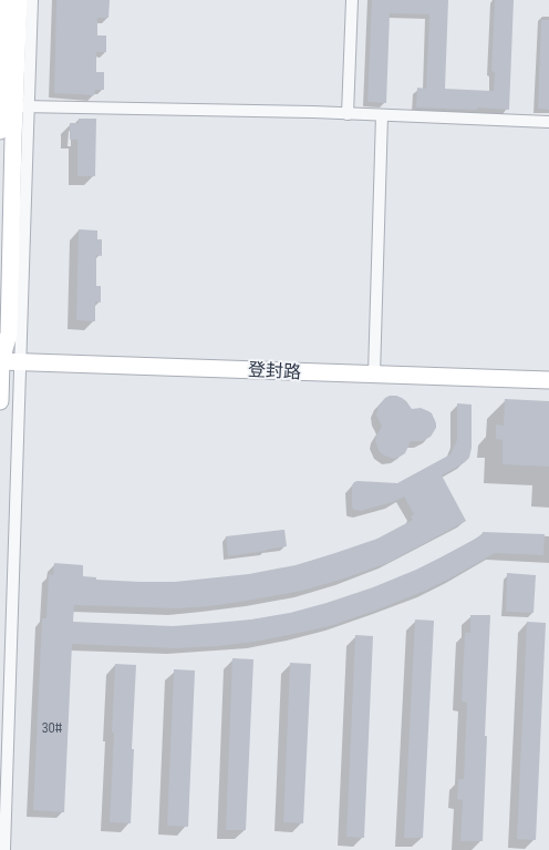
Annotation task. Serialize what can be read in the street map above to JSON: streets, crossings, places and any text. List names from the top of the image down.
{
  "streets": {
    "main road": ["登封路"]
  },
  "house_numbers": ["30#"]
}
